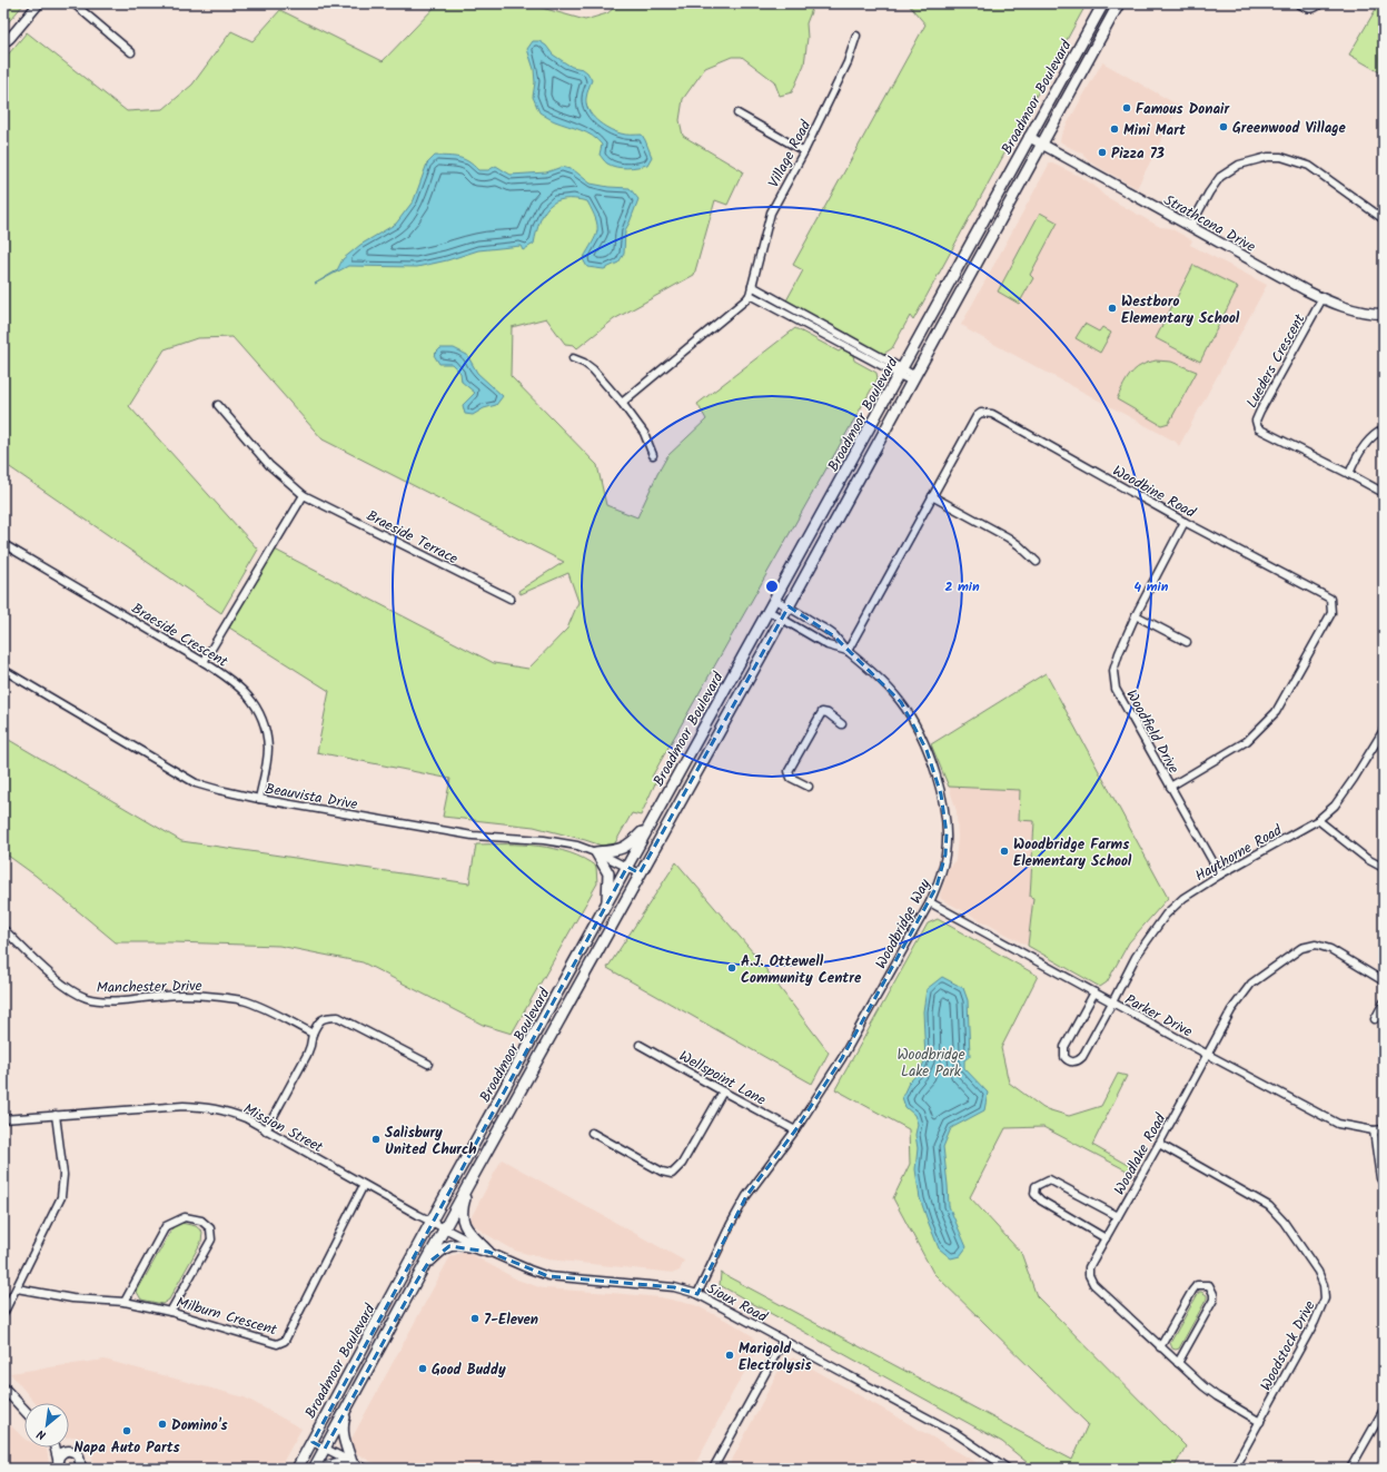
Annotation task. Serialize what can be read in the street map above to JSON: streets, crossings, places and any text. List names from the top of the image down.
{
  "streets": {
    "main road": ["Broadmoor Boulevard"],
    "street": [
      "Village Road",
      "Strathcona Drive",
      "Lueders Crescent",
      "Woodbine Road",
      "Braeside Terrace",
      "Braeside Crescent",
      "Woodfield Drive",
      "Beauvista Drive",
      "Haythorne Road",
      "Woodbridge Way",
      "Manchester Drive",
      "Parker Drive",
      "Wellspoint Lane",
      "Mission Street",
      "Woodlake Road",
      "Sioux Road",
      "Milburn Crescent",
      "Woodstock Drive"
    ]
  },
  "crossings": [
    ["Broadmoor Boulevard", "Strathcona Drive"],
    ["Broadmoor Boulevard", "Beauvista Drive"],
    ["Broadmoor Boulevard", "Woodbridge Way"],
    ["Broadmoor Boulevard", "Mission Street"],
    ["Broadmoor Boulevard", "Sioux Road"],
    ["Strathcona Drive", "Lueders Crescent"],
    ["Woodbine Road", "Woodfield Drive"],
    ["Woodbine Road", "Woodbridge Way"],
    ["Braeside Crescent", "Beauvista Drive"],
    ["Woodfield Drive", "Haythorne Road"],
    ["Haythorne Road", "Parker Drive"],
    ["Woodbridge Way", "Parker Drive"],
    ["Woodbridge Way", "Wellspoint Lane"],
    ["Woodbridge Way", "Sioux Road"],
    ["Parker Drive", "Woodlake Road"],
    ["Mission Street", "Sioux Road"],
    ["Mission Street", "Milburn Crescent"],
    ["Woodlake Road", "Woodstock Drive"]
  ],
  "parks": ["Woodbridge Lake Park"],
  "places": [
    "Famous Donair",
    "Greenwood Village",
    "Mini Mart",
    "Pizza 73",
    "Westboro Elementary School",
    "Woodbridge Farms Elementary School",
    "A.J. Ottewell Community Centre",
    "Salisbury United Church",
    "7-Eleven",
    "Marigold Electrolysis",
    "Good Buddy",
    "Domino's",
    "Napa Auto Parts"
  ],
  "north": "bottom left",
  "rings": ["2 min", "4 min"]
}
